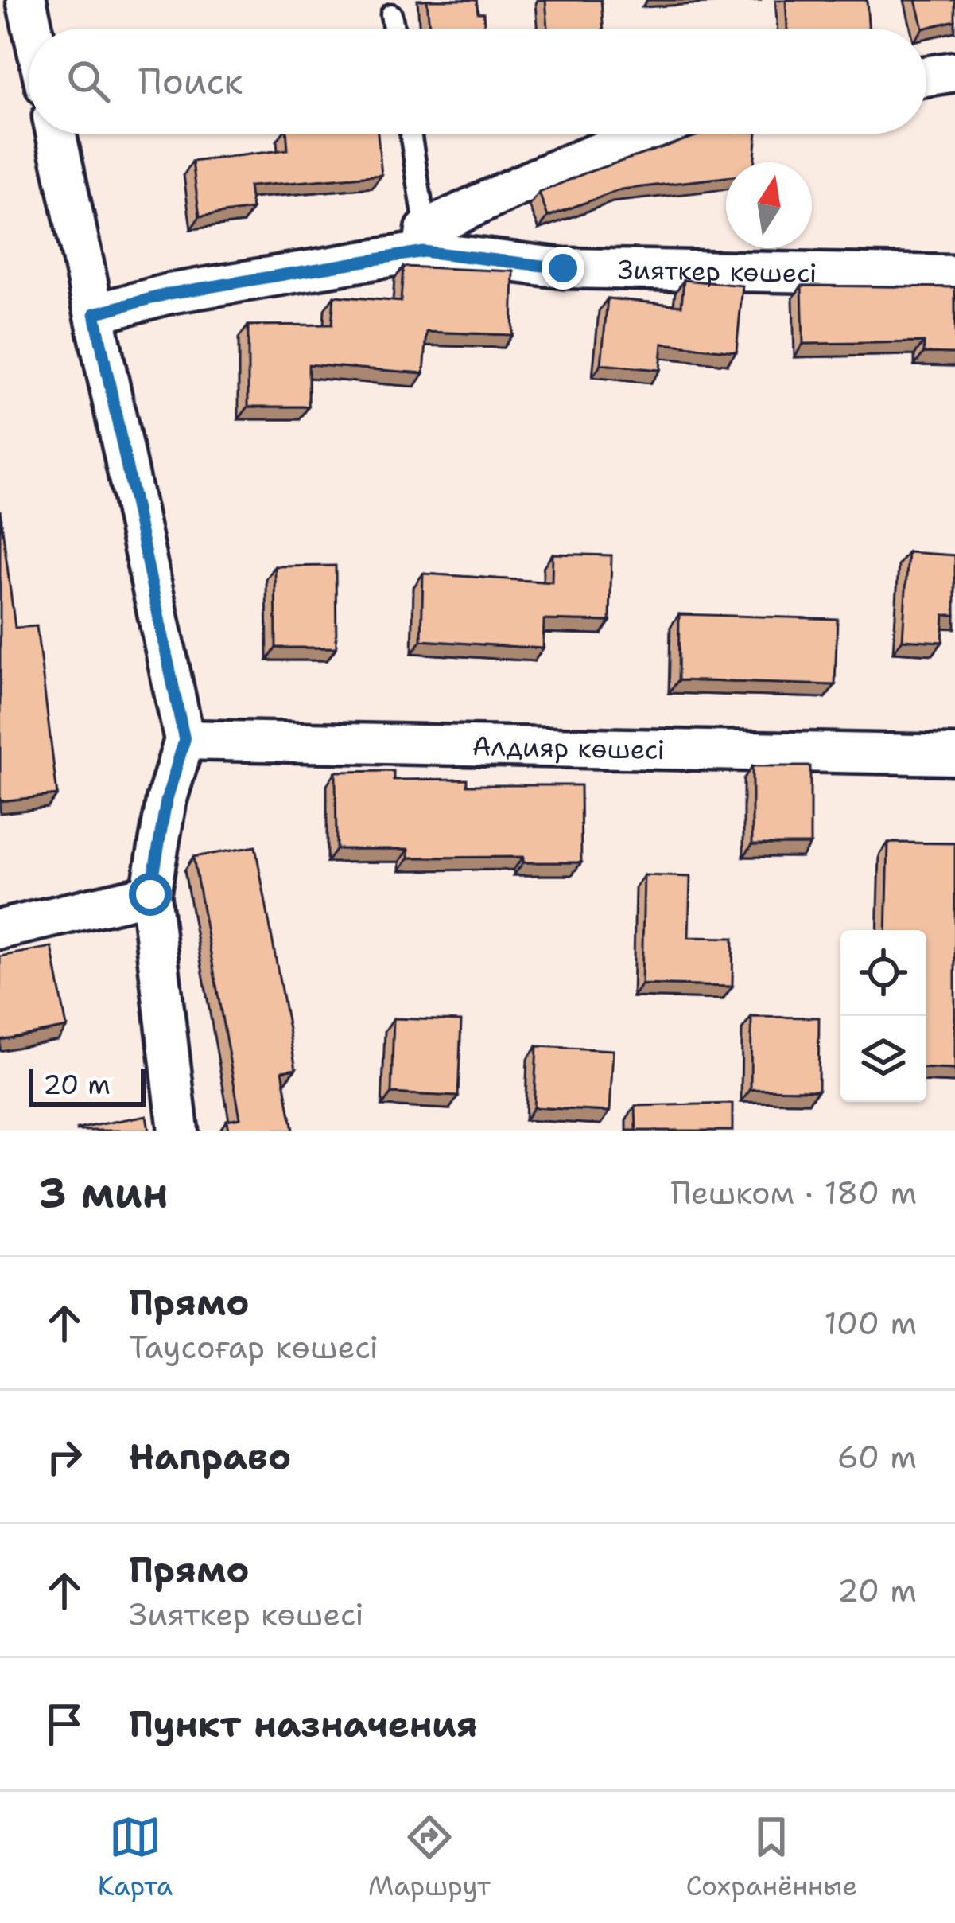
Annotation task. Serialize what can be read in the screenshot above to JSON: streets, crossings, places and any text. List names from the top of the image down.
{
  "streets": {
    "street": ["Зияткер көшесі", "Алдияр көшесі"]
  },
  "scale_bar": "20 m",
  "north": "top",
  "page": {
    "search": "Поиск",
    "scale": "20 m",
    "heading": ["3 мин", "Пешком · 180 m"],
    "list": [
      ["Прямо", "Тауcоғар көшесі", "100 m"],
      ["Направо", "60 m"],
      ["Прямо", "Зияткер көшесі", "20 m"],
      "Пункт назначения"
    ],
    "nav": ["Карта", "Маршрут", "Сохранённые"]
  }
}
